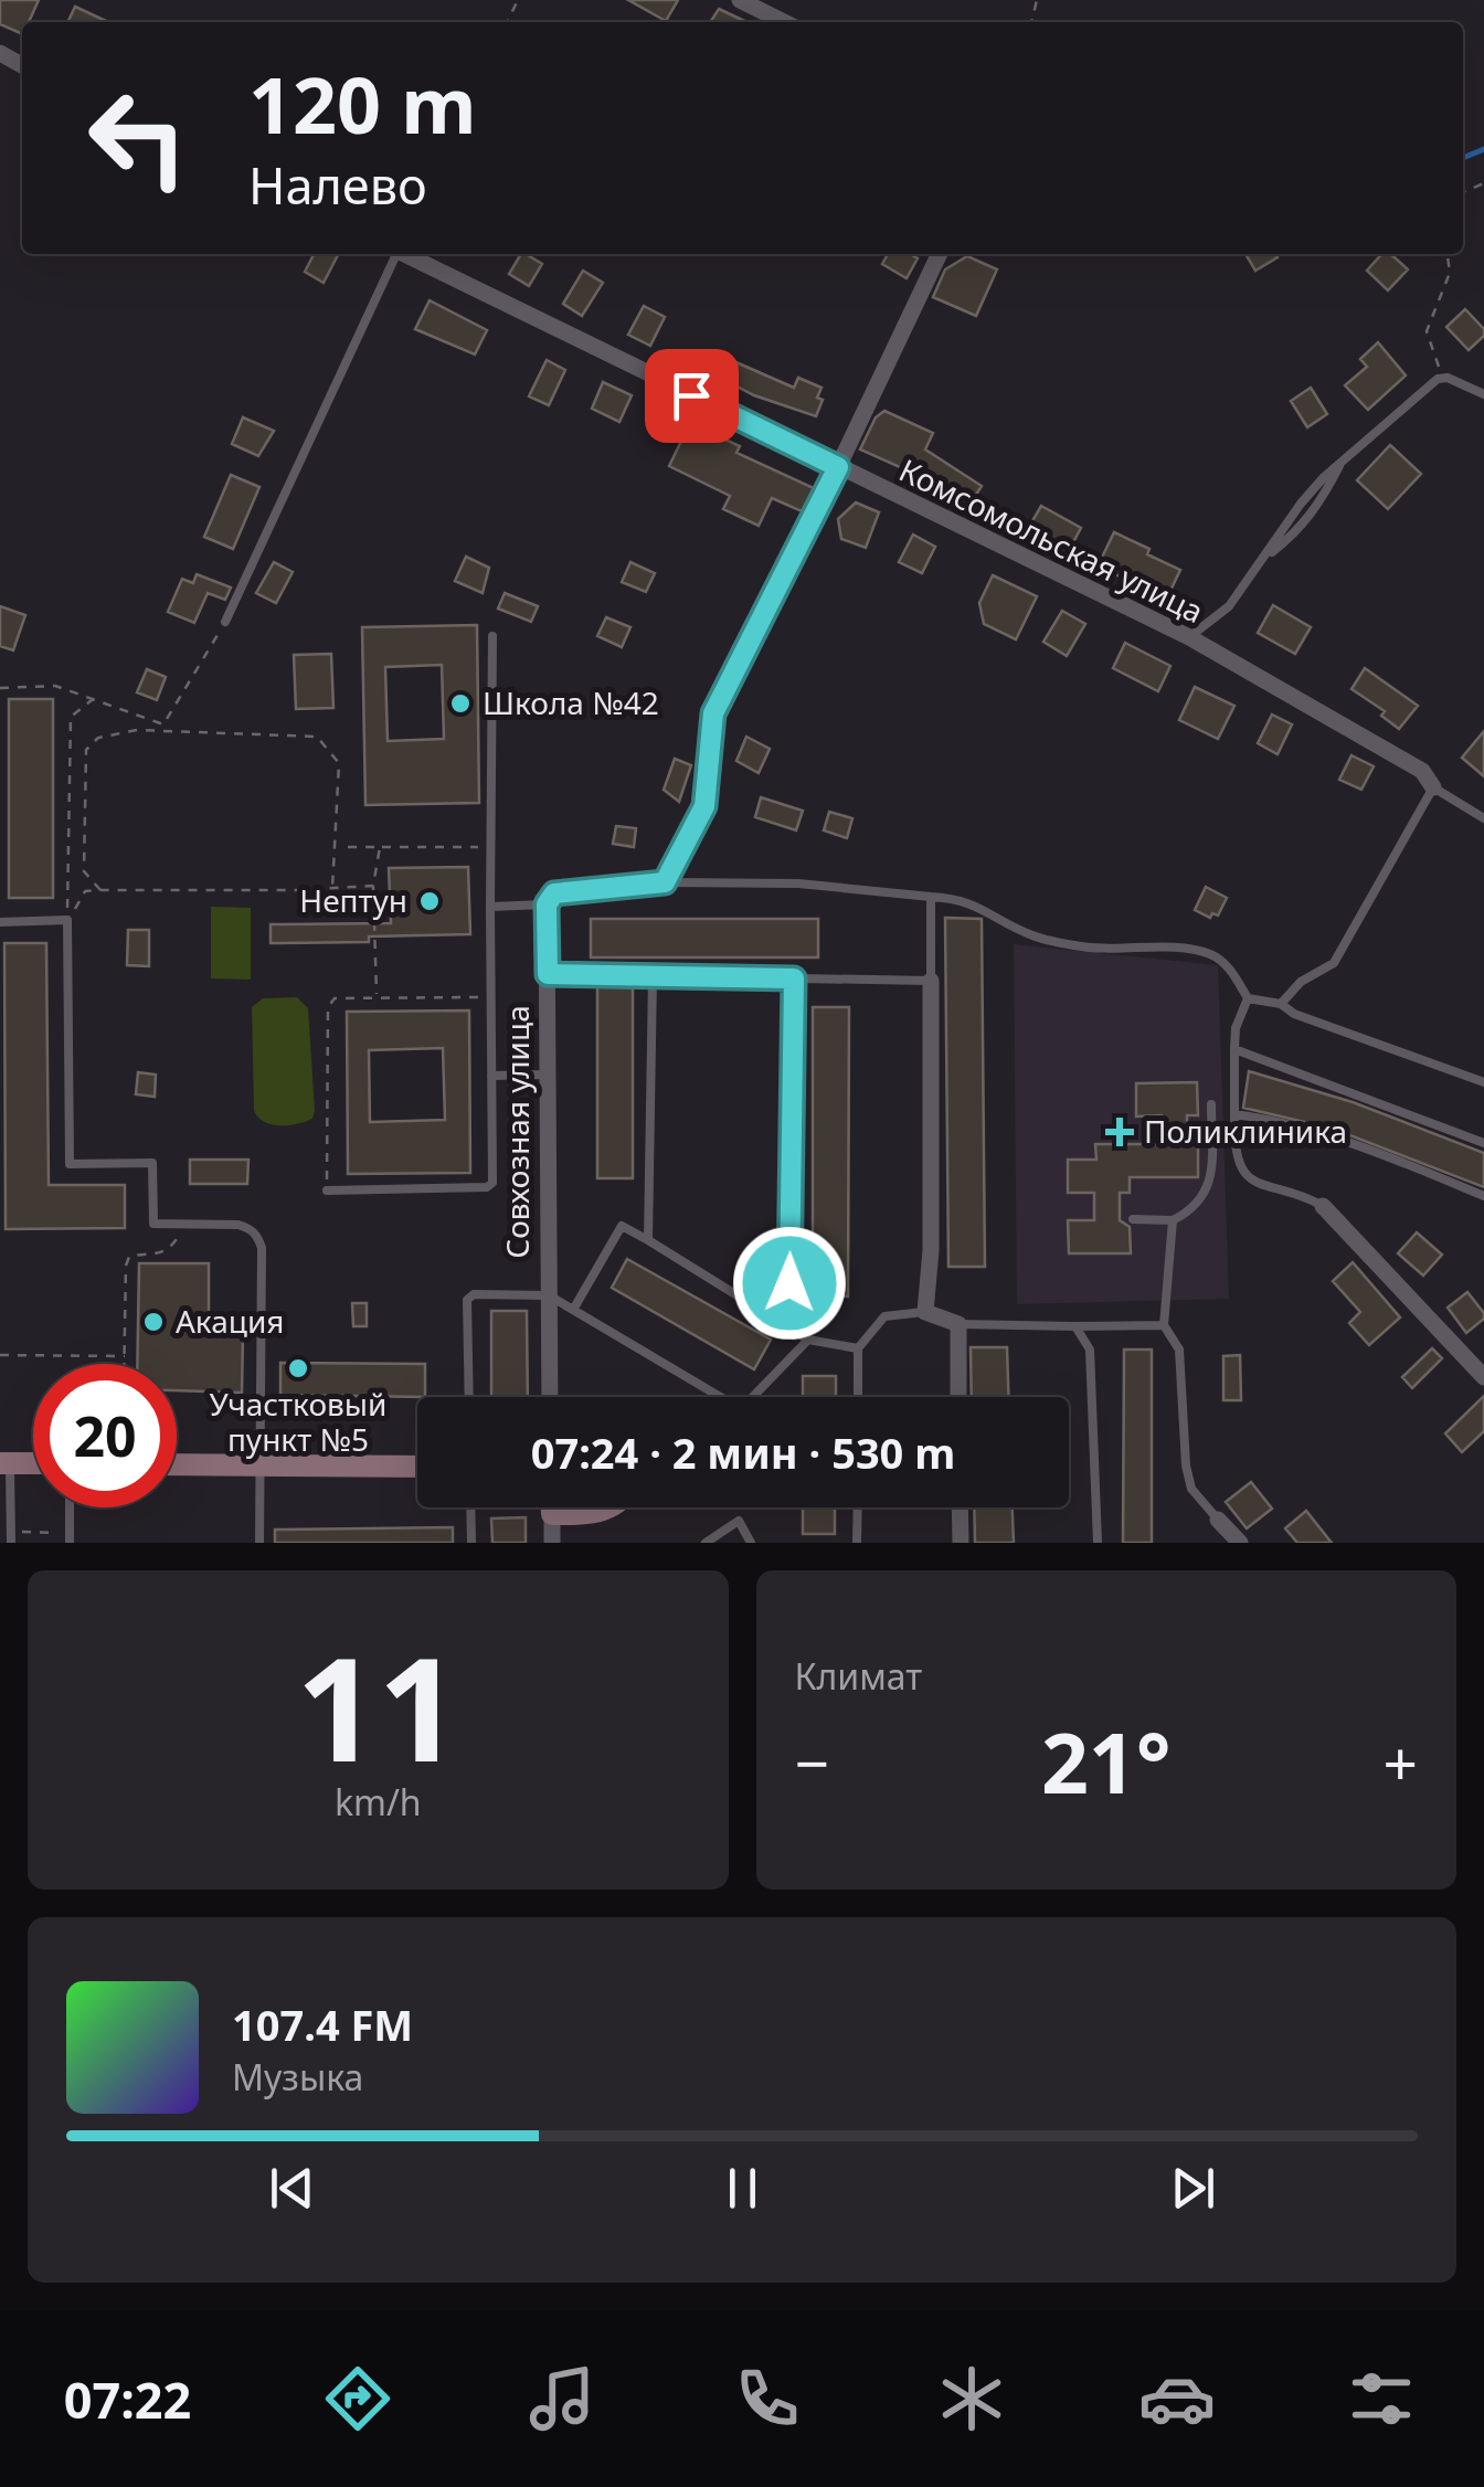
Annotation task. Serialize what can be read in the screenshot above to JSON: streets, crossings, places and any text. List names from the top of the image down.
{
  "streets": {
    "street": ["Комсомольская улица", "Совхозная улица"]
  },
  "places": {
    "other": [
      "Школа №42",
      "Нептун",
      "Акация",
      "Участковый пункт №5"
    ],
    "health": ["Поликлиника"]
  },
  "page": {
    "turn": ["120 m", "Налево"],
    "limit": "20",
    "trip": "07:24 · 2 мин · 530 m",
    "tile": [
      ["11", "km/h"],
      "Климат"
    ],
    "heat": ["−", "21°", "+"],
    "song": ["107.4 FM", "Музыка"],
    "tabs": "07:22"
  }
}
